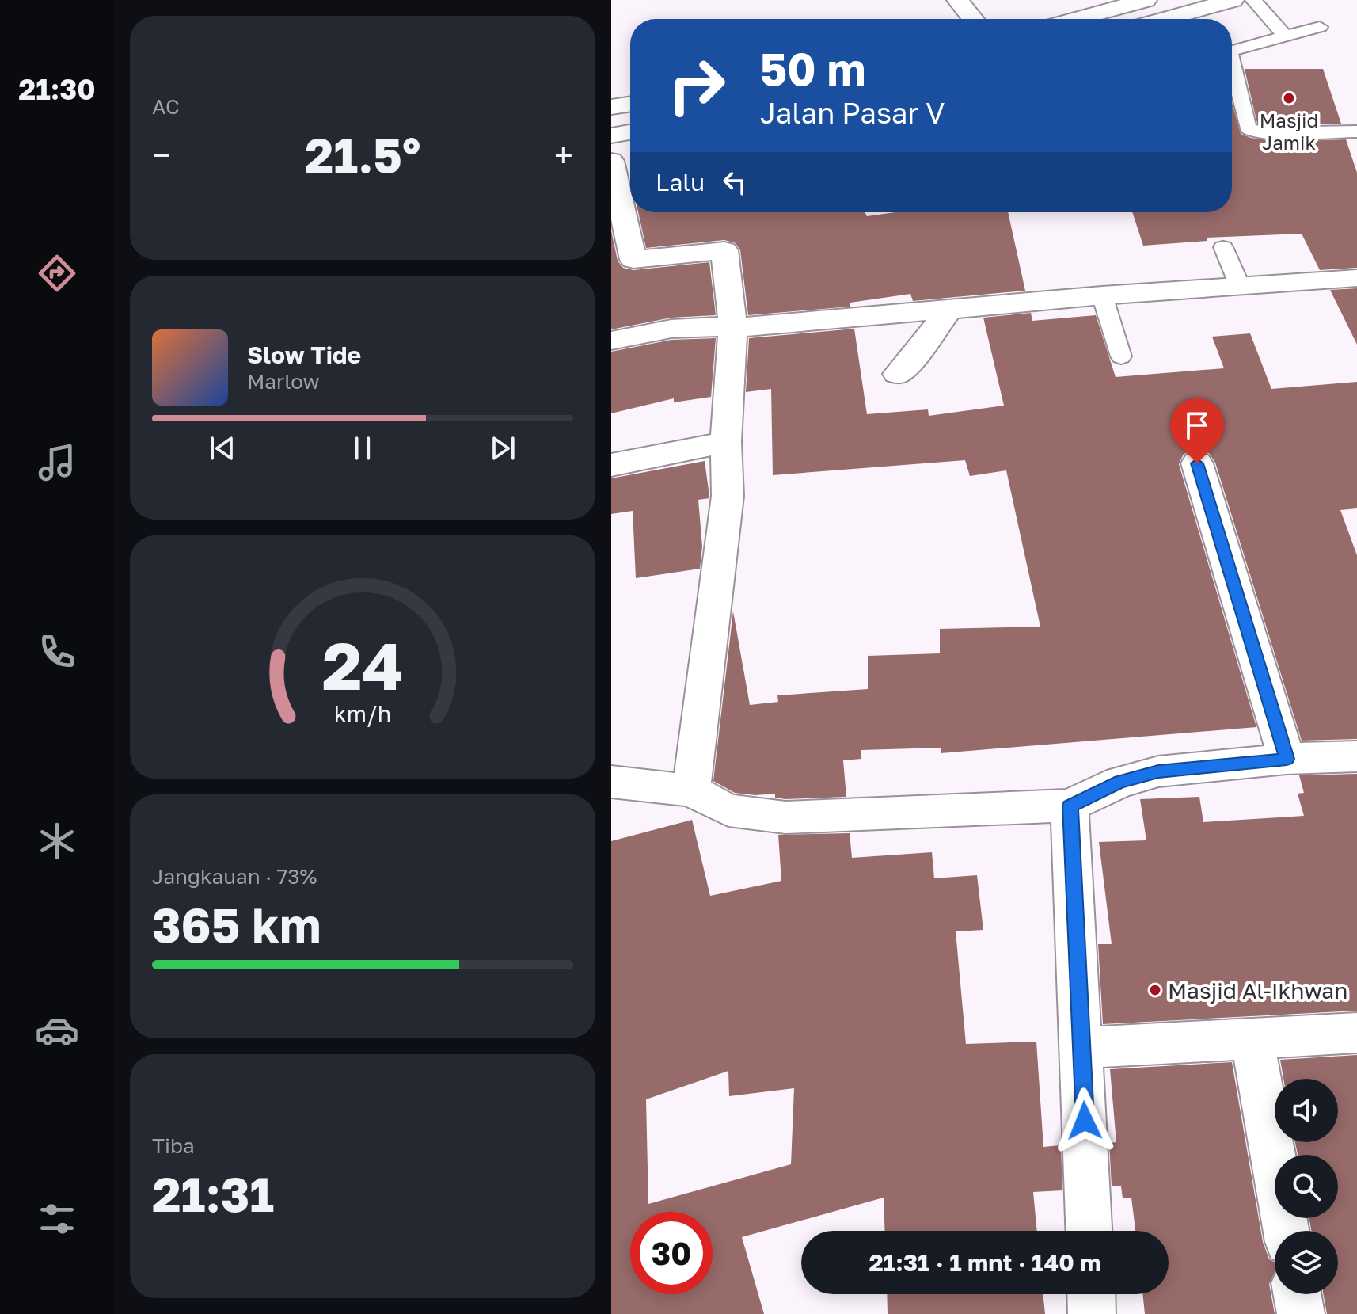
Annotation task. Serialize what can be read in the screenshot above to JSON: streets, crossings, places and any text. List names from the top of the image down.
{
  "places": ["Masjid Jamik", "Masjid Al-Ikhwan"],
  "page": {
    "tabs": "21:30",
    "tile": [
      "AC",
      ["Jangkauan · 73%", "365 km"],
      ["Tiba", "21:31"]
    ],
    "turn": ["50 m", "Jalan Pasar V"],
    "heat": ["−", "21.5°", "+"],
    "then": "Lalu",
    "song": ["Slow Tide", "Marlow"],
    "limit": "30",
    "trip": "21:31 · 1 mnt · 140 m",
    "gauge": ["24", "km/h"]
  }
}
